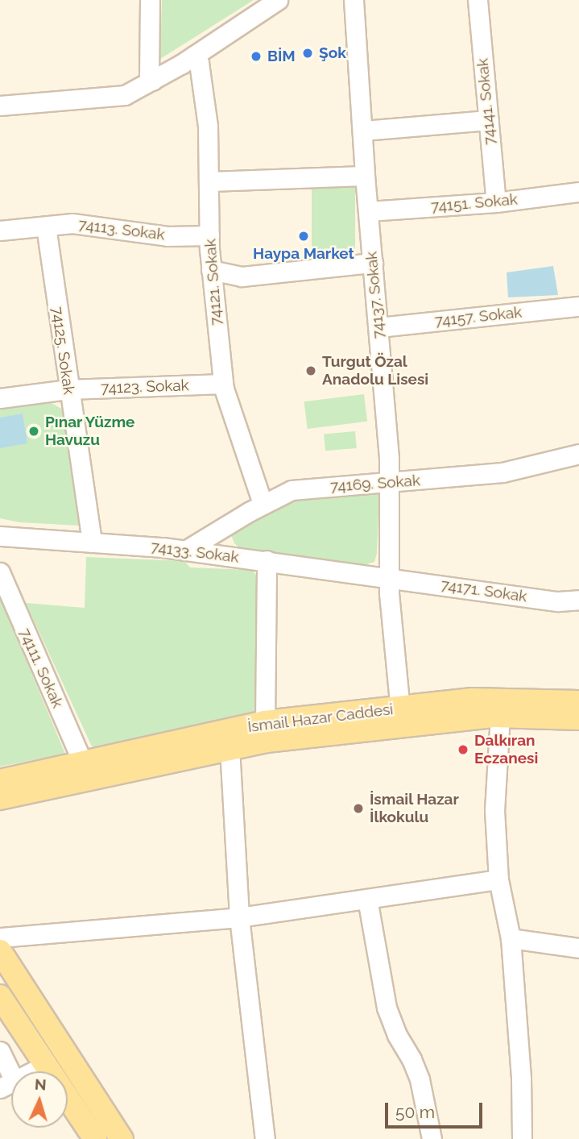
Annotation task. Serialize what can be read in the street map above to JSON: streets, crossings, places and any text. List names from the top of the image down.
{
  "streets": {
    "main road": ["İsmail Hazar Caddesi"],
    "street": [
      "74141. Sokak",
      "74151. Sokak",
      "74113. Sokak",
      "74121. Sokak",
      "74137. Sokak",
      "74157. Sokak",
      "74125. Sokak",
      "74123. Sokak",
      "74169. Sokak",
      "74133. Sokak",
      "74171. Sokak",
      "74111. Sokak"
    ]
  },
  "crossings": [
    ["74141. Sokak", "74151. Sokak"],
    ["74151. Sokak", "74137. Sokak"],
    ["74113. Sokak", "74121. Sokak"],
    ["74113. Sokak", "74125. Sokak"],
    ["74121. Sokak", "74123. Sokak"],
    ["74121. Sokak", "74169. Sokak"],
    ["74137. Sokak", "74157. Sokak"],
    ["74137. Sokak", "74169. Sokak"],
    ["74137. Sokak", "74133. Sokak"],
    ["74137. Sokak", "74171. Sokak"],
    ["74137. Sokak", "İsmail Hazar Caddesi"],
    ["74125. Sokak", "74123. Sokak"],
    ["74125. Sokak", "74133. Sokak"],
    ["74169. Sokak", "74133. Sokak"],
    ["74133. Sokak", "74171. Sokak"],
    ["74111. Sokak", "İsmail Hazar Caddesi"]
  ],
  "places": [
    "Şok",
    "BİM",
    "Haypa Market",
    "Turgut Özal Anadolu Lisesi",
    "Pınar Yüzme Havuzu",
    "Dalkıran Eczanesi",
    "İsmail Hazar İlkokulu"
  ],
  "scale_bar": "50 m",
  "north": "top"
}
